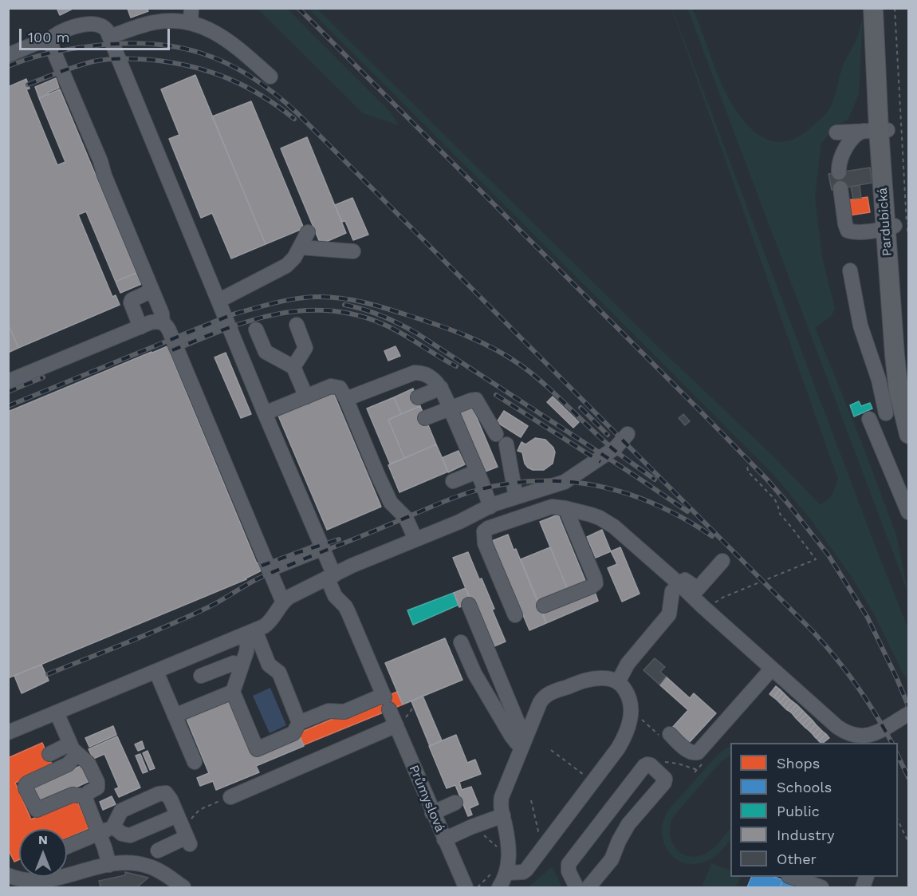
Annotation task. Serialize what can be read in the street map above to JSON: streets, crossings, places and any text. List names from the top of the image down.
{
  "streets": {
    "main road": ["Pardubická"],
    "street": ["Průmyslová"]
  },
  "legend": [
    "Shops",
    "Schools",
    "Public",
    "Industry",
    "Other"
  ],
  "scale_bar": "100 m",
  "north": "top"
}
